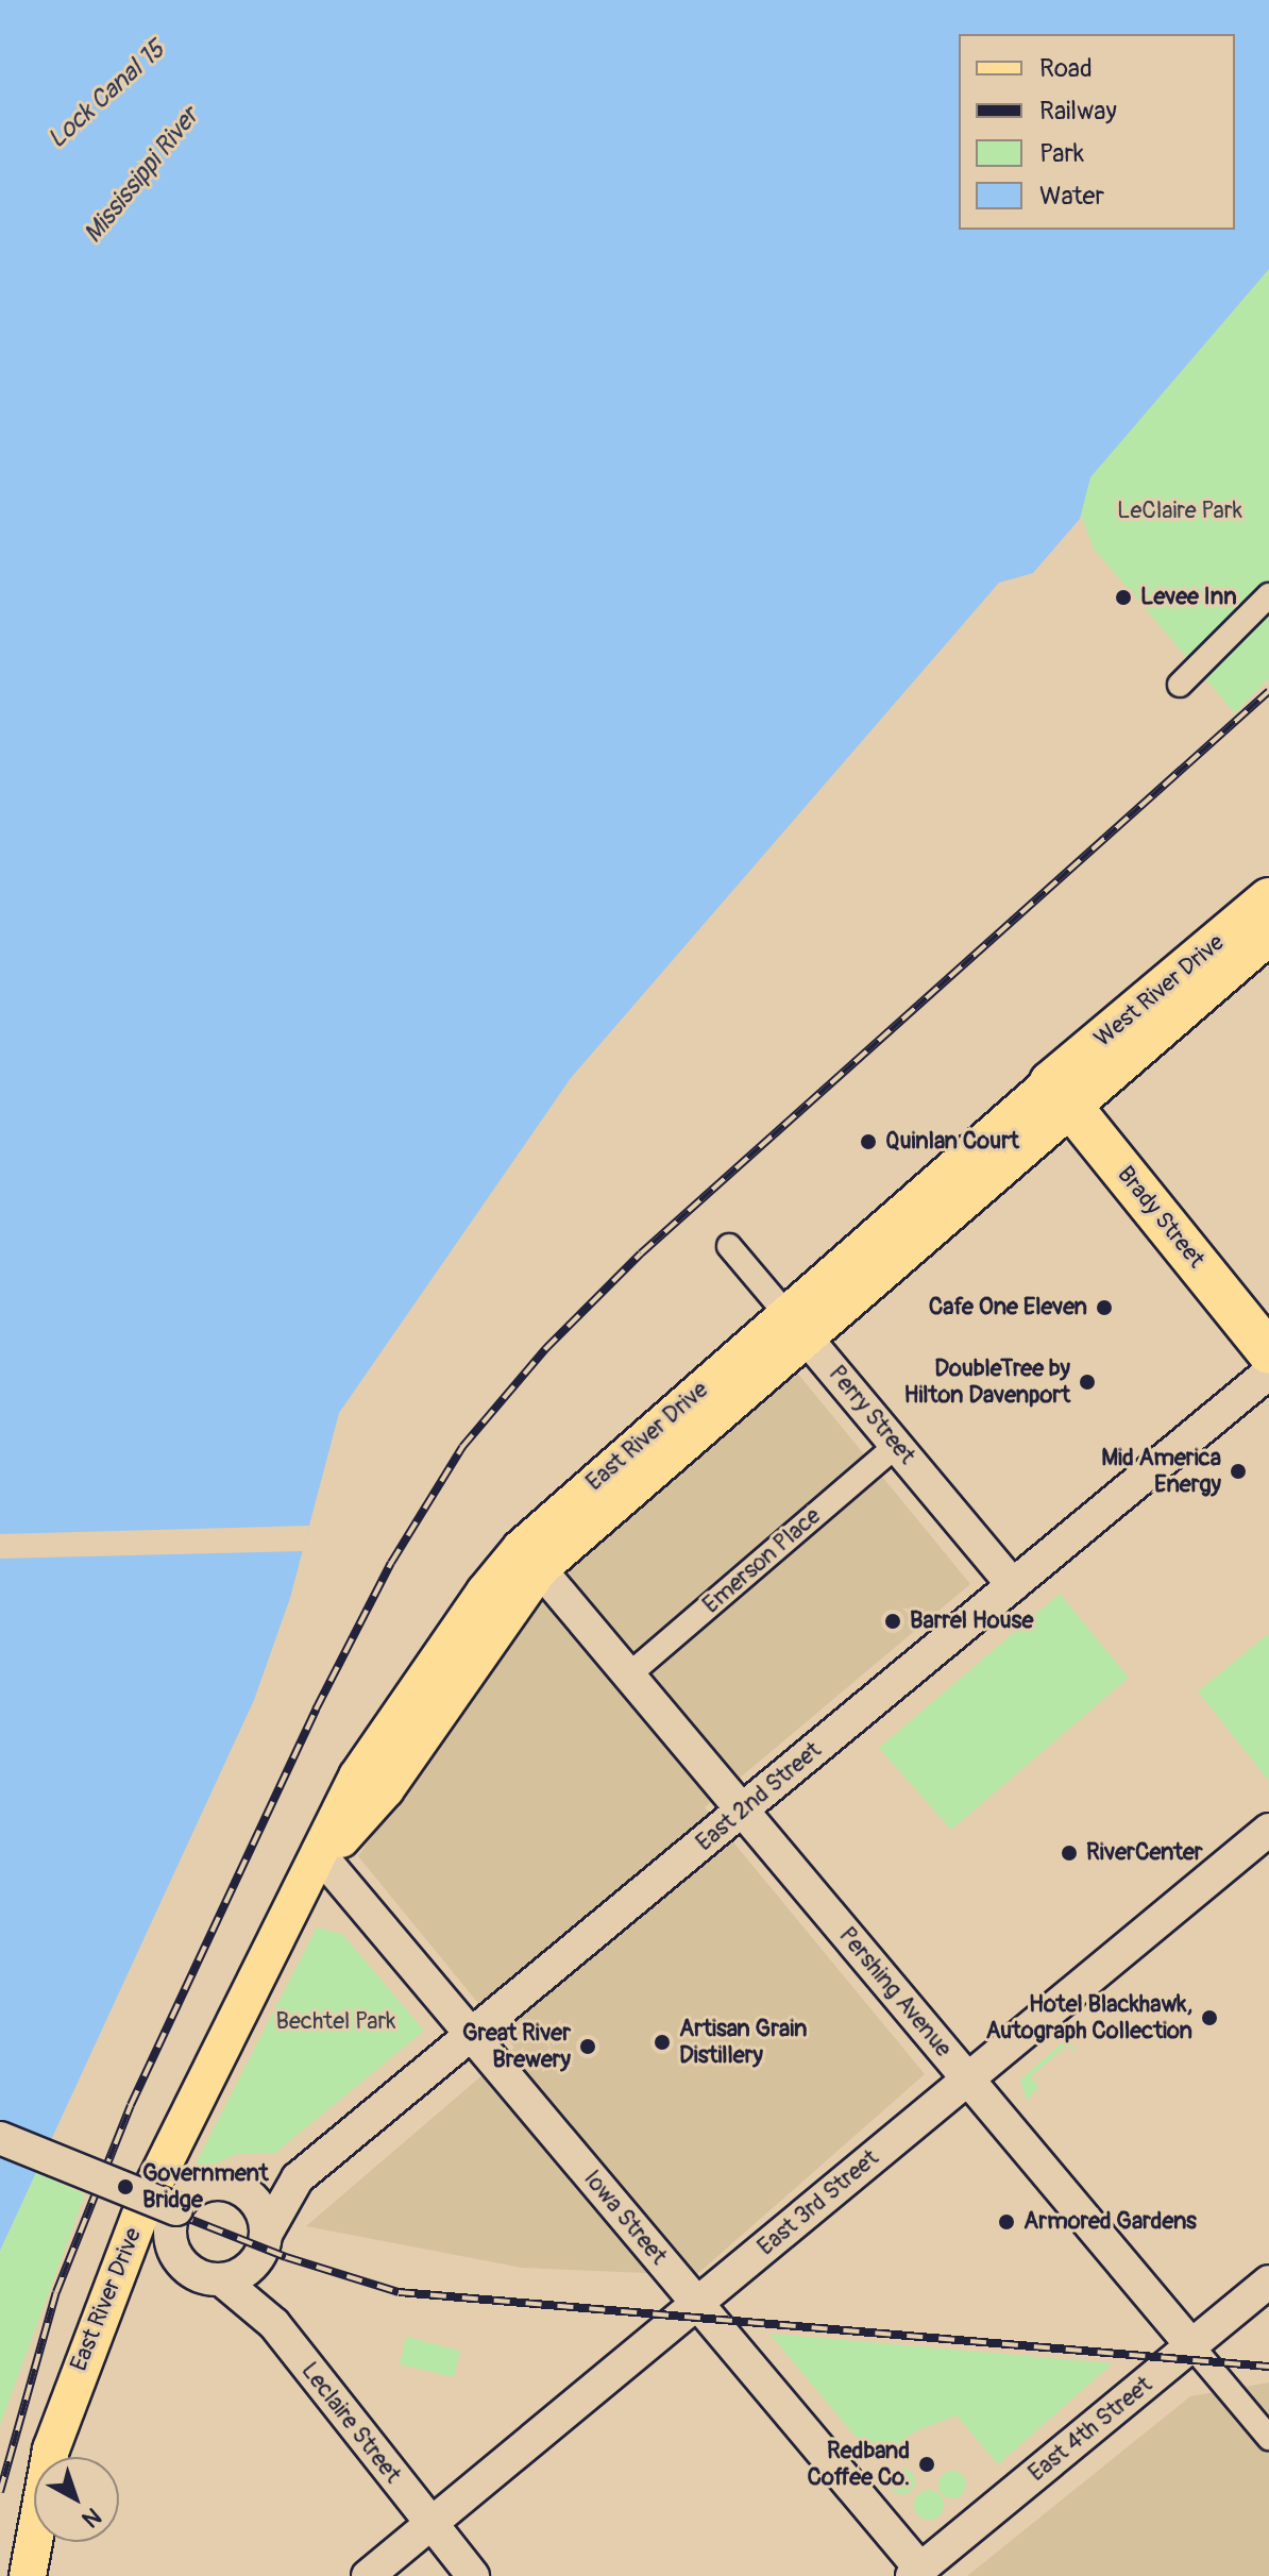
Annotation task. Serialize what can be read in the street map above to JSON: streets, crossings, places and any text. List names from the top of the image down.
{
  "streets": {
    "highway": ["West River Drive", "Brady Street"],
    "main road": ["East River Drive"],
    "street": [
      "Perry Street",
      "Emerson Place",
      "East 2nd Street",
      "Pershing Avenue",
      "East 3rd Street",
      "Iowa Street",
      "Leclaire Street",
      "East 4th Street"
    ]
  },
  "crossings": [
    ["West River Drive", "Brady Street"],
    ["West River Drive", "East River Drive"],
    ["Brady Street", "East River Drive"],
    ["Perry Street", "East River Drive"],
    ["Perry Street", "Emerson Place"],
    ["Perry Street", "East 2nd Street"],
    ["East River Drive", "Pershing Avenue"],
    ["East River Drive", "Iowa Street"],
    ["Emerson Place", "Pershing Avenue"],
    ["East 2nd Street", "Pershing Avenue"],
    ["East 2nd Street", "Iowa Street"],
    ["East 2nd Street", "Leclaire Street"],
    ["Pershing Avenue", "East 3rd Street"],
    ["Pershing Avenue", "East 4th Street"],
    ["East 3rd Street", "Iowa Street"],
    ["East 3rd Street", "Leclaire Street"],
    ["Iowa Street", "East 4th Street"]
  ],
  "water": ["Lock Canal 15", "Mississippi River"],
  "parks": ["LeClaire Park", "Bechtel Park"],
  "places": [
    "Levee Inn",
    "Quinlan Court",
    "Cafe One Eleven",
    "DoubleTree by Hilton Davenport",
    "Mid America Energy",
    "Barrel House",
    "RiverCenter",
    "Hotel Blackhawk, Autograph Collection",
    "Artisan Grain Distillery",
    "Great River Brewery",
    "Government Bridge",
    "Armored Gardens",
    "Redband Coffee Co."
  ],
  "legend": [
    "Road",
    "Railway",
    "Park",
    "Water"
  ],
  "north": "bottom right"
}
